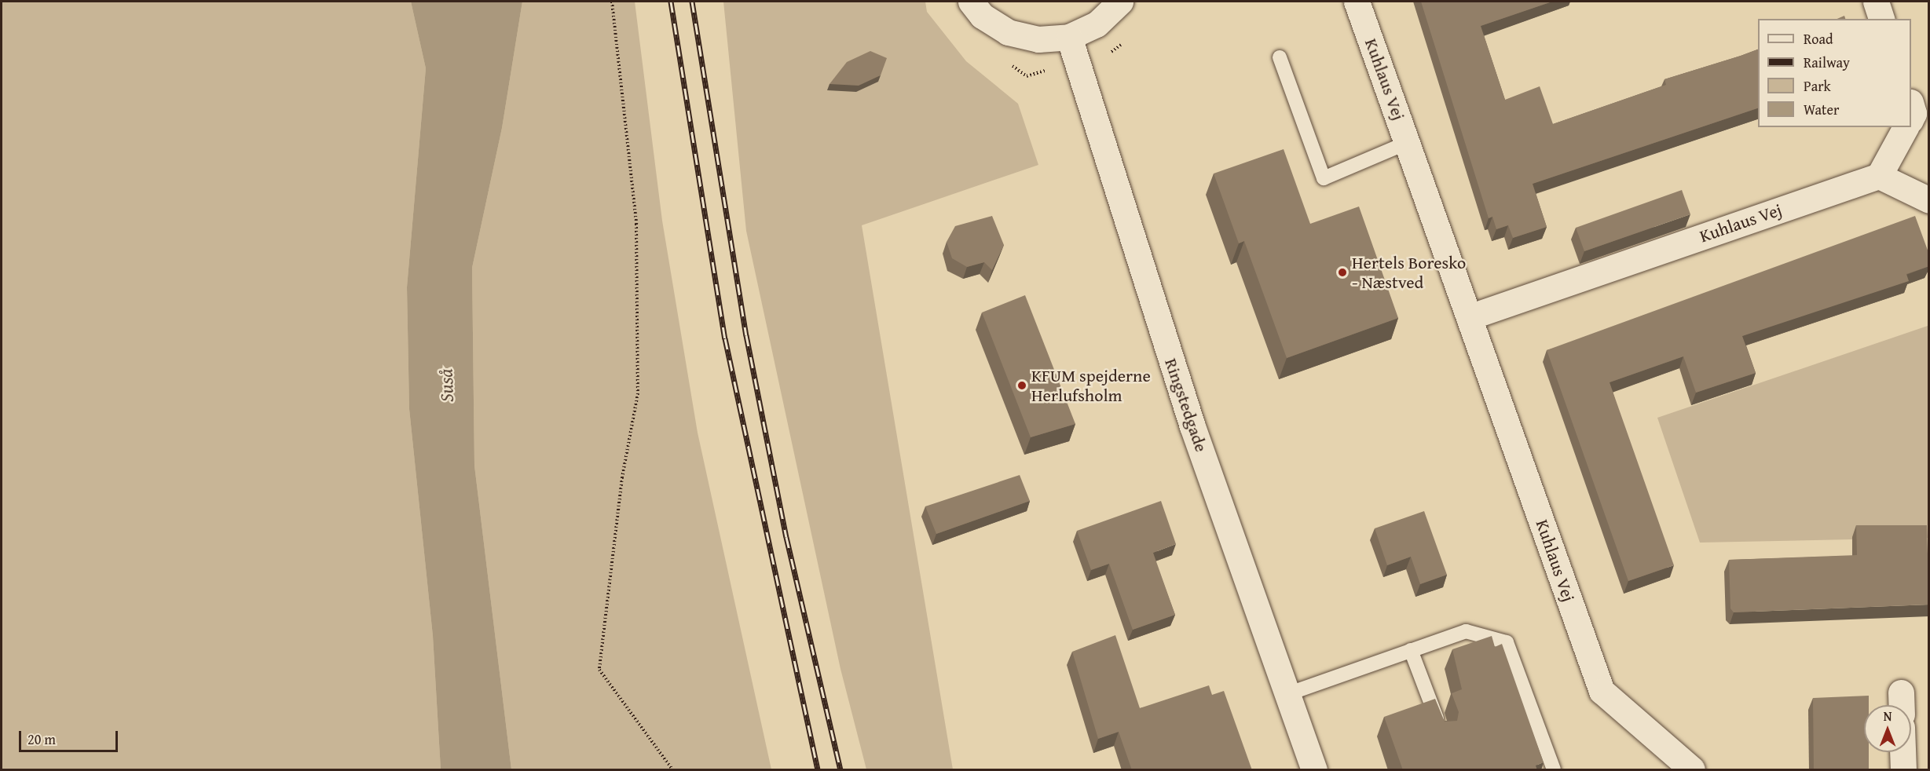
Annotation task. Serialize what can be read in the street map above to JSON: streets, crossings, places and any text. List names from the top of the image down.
{
  "streets": {
    "street": ["Kuhlaus Vej", "Ringstedgade"]
  },
  "water": ["Suså"],
  "places": ["Hertels Boresko - Næstved", "KFUM spejderne Herlufsholm"],
  "legend": [
    "Road",
    "Railway",
    "Park",
    "Water"
  ],
  "scale_bar": "20 m",
  "north": "top"
}
